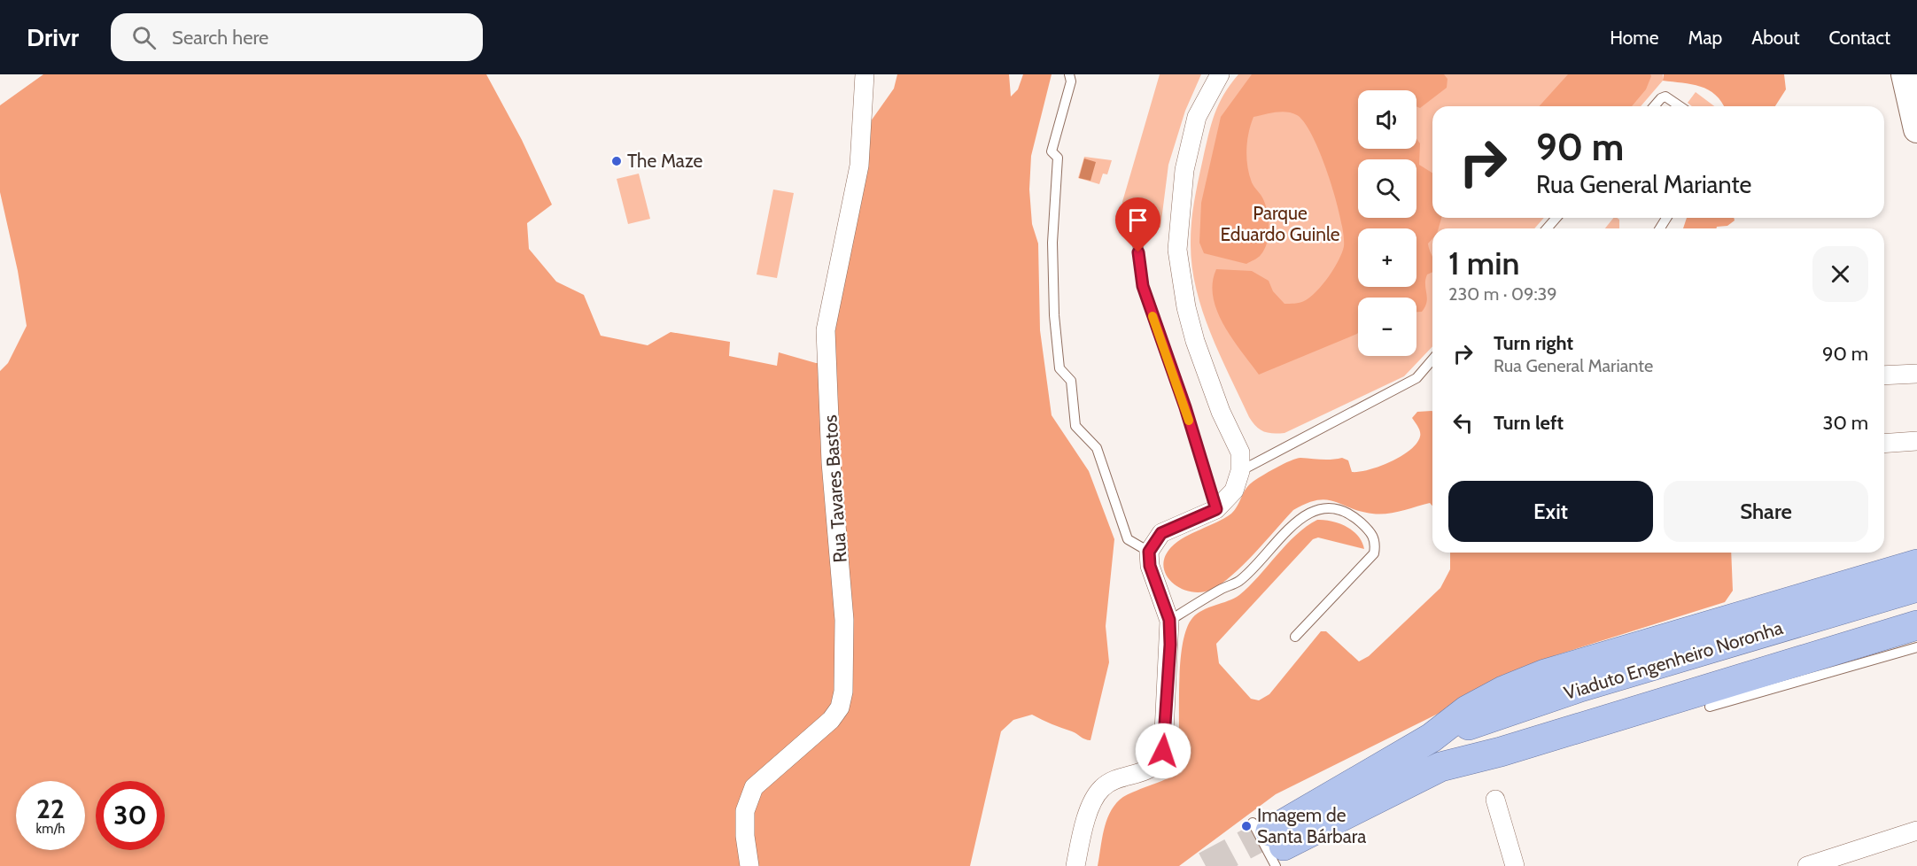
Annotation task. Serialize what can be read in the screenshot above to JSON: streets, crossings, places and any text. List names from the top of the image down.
{
  "streets": {
    "main road": ["Viaduto Engenheiro Noronha"],
    "street": ["Rua Tavares Bastos"]
  },
  "parks": ["Parque Eduardo Guinle"],
  "places": ["The Maze", "Imagem de Santa Bárbara"],
  "page": {
    "header": "Drivr",
    "search": "Search here",
    "nav": [
      "Home",
      "Map",
      "About",
      "Contact"
    ],
    "map_buttons": ["+", "−"],
    "turn": ["90 m", "Rua General Mariante"],
    "heading": ["1 min", "230 m · 09:39"],
    "list": [
      {
        "name": "Turn right",
        "note": "Rua General Mariante",
        "value": "90 m"
      },
      {
        "name": "Turn left",
        "value": "30 m"
      }
    ],
    "buttons": ["Exit", "Share"],
    "speed": "22 km/h",
    "limit": "30"
  }
}
